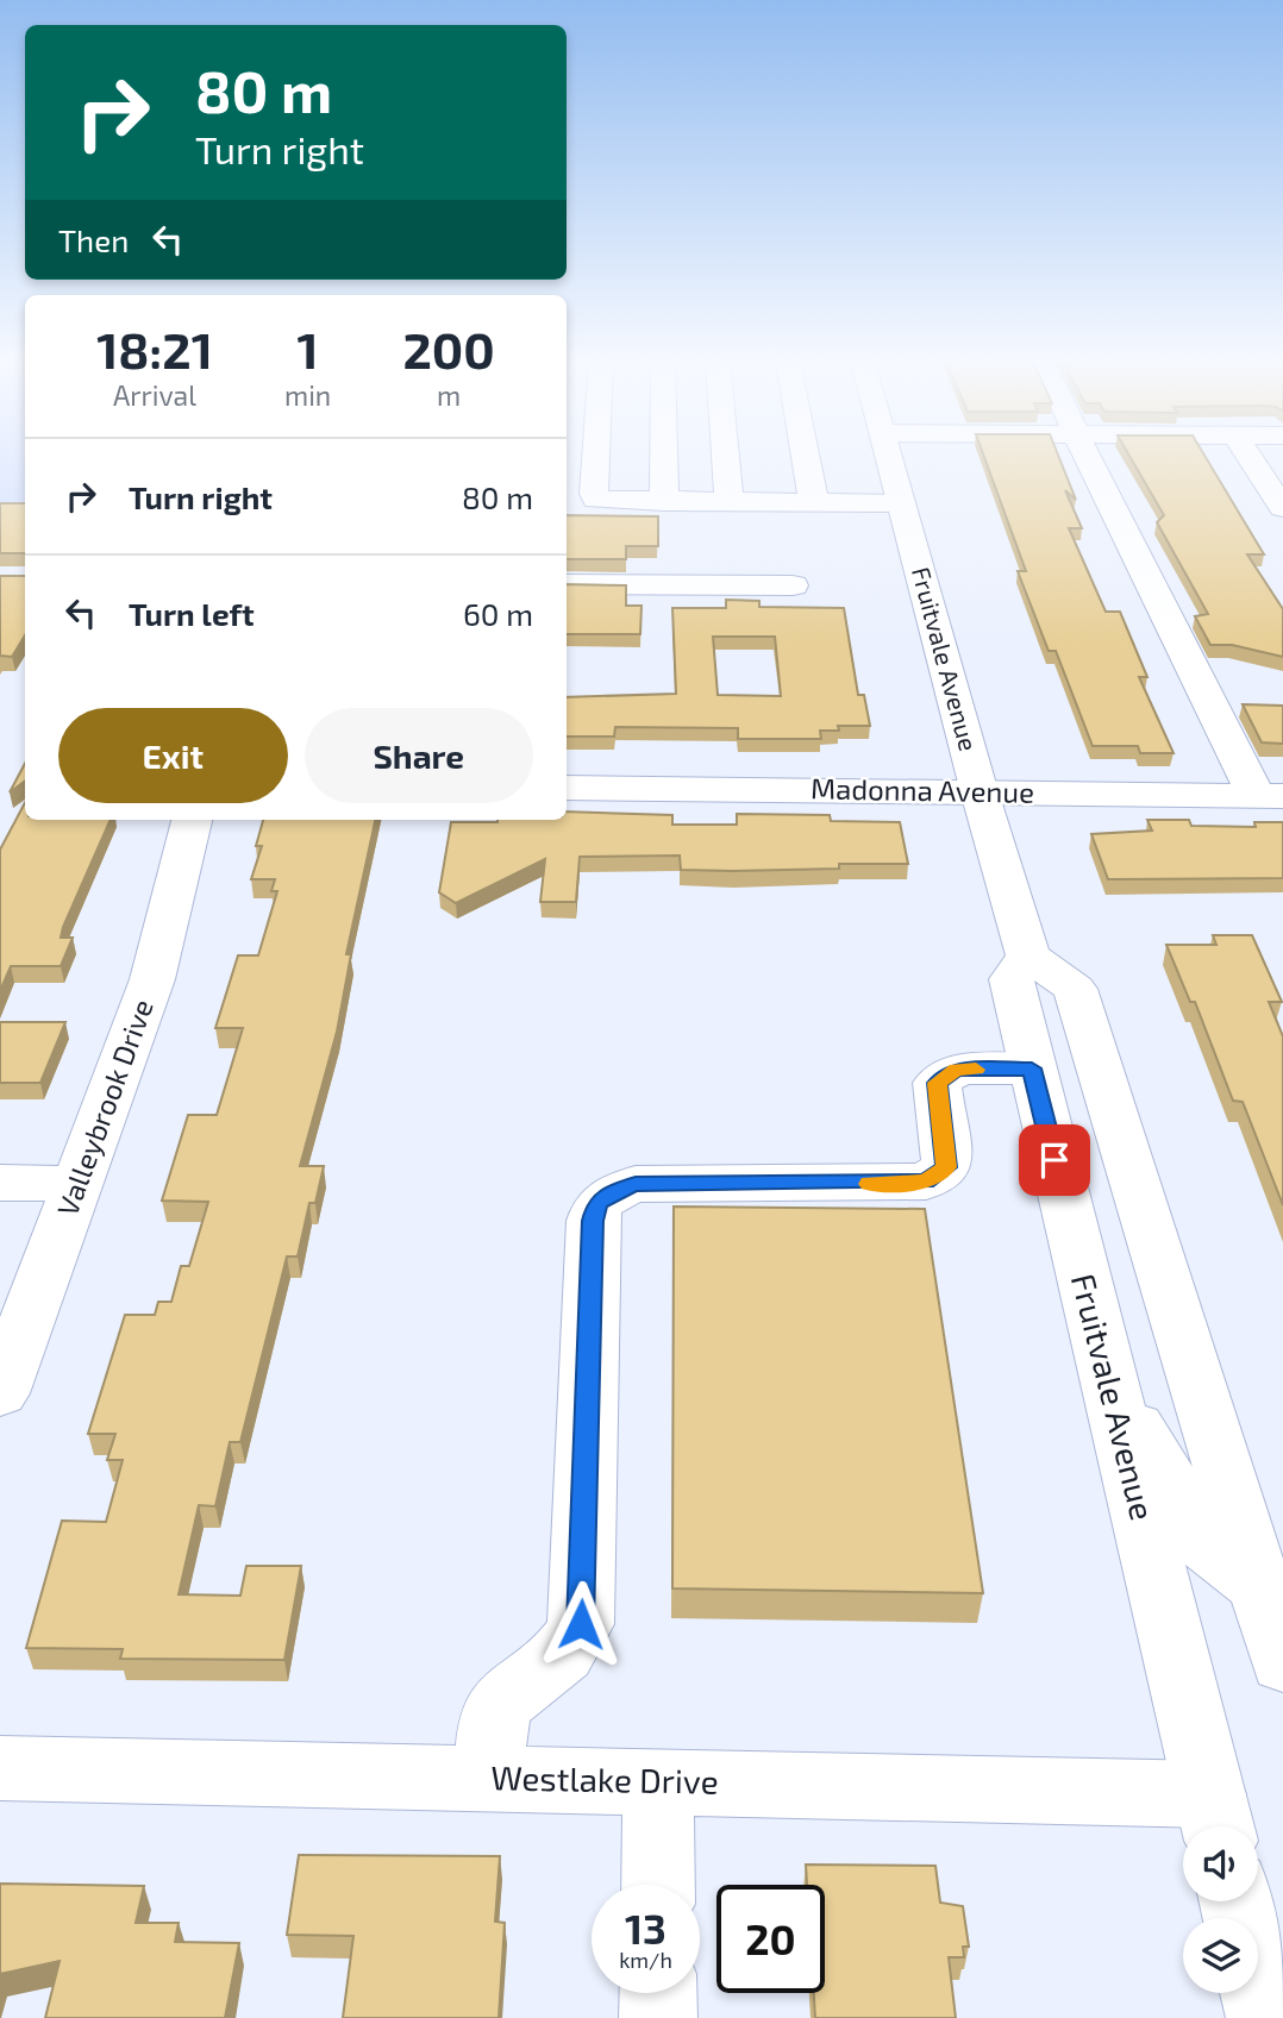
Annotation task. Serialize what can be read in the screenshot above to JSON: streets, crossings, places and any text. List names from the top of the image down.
{
  "streets": {
    "street": [
      "Fruitvale Avenue",
      "Madonna Avenue",
      "Valleybrook Drive",
      "Westlake Drive"
    ]
  },
  "crossings": [
    ["Fruitvale Avenue", "Madonna Avenue"],
    ["Fruitvale Avenue", "Westlake Drive"]
  ],
  "page": {
    "turn": ["80 m", "Turn right"],
    "then": "Then",
    "eta": [
      "18:21",
      "Arrival",
      "1",
      "min",
      "200",
      "m"
    ],
    "list": [
      {
        "name": "Turn right",
        "value": "80 m"
      },
      {
        "name": "Turn left",
        "value": "60 m"
      }
    ],
    "buttons": ["Exit", "Share"],
    "speed": "13 km/h",
    "limit": "20"
  }
}
